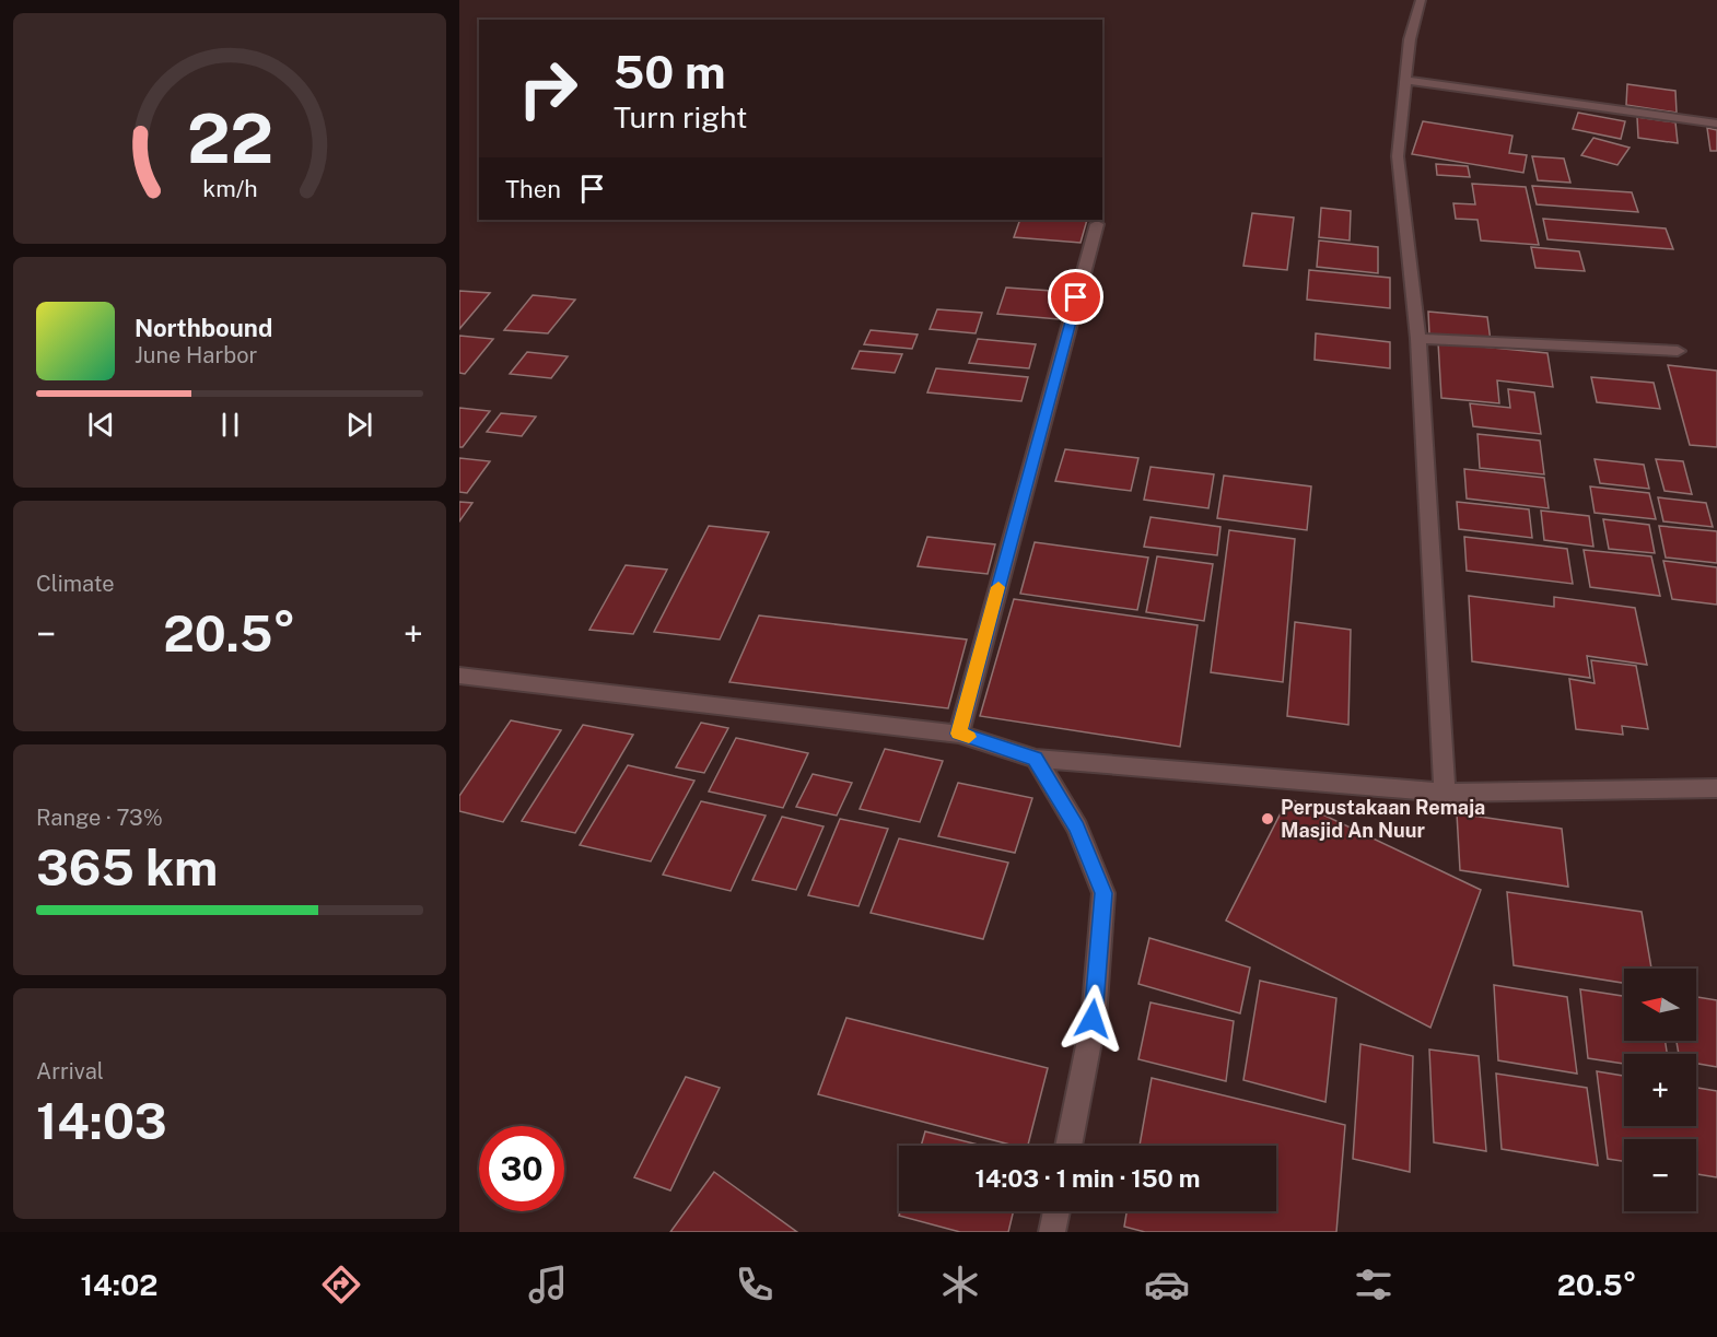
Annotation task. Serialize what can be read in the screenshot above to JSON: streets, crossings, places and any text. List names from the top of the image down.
{
  "places": ["Perpustakaan Remaja Masjid An Nuur"],
  "north": "left",
  "page": {
    "turn": ["50 m", "Turn right"],
    "then": "Then",
    "song": ["Northbound", "June Harbor"],
    "tile": [
      "Climate",
      ["Range · 73%", "365 km"],
      ["Arrival", "14:03"]
    ],
    "heat": ["−", "20.5°", "+"],
    "map_buttons": ["+", "−"],
    "limit": "30",
    "trip": "14:03 · 1 min · 150 m",
    "tabs": ["14:02", "20.5°"],
    "gauge": ["22", "km/h"]
  }
}
